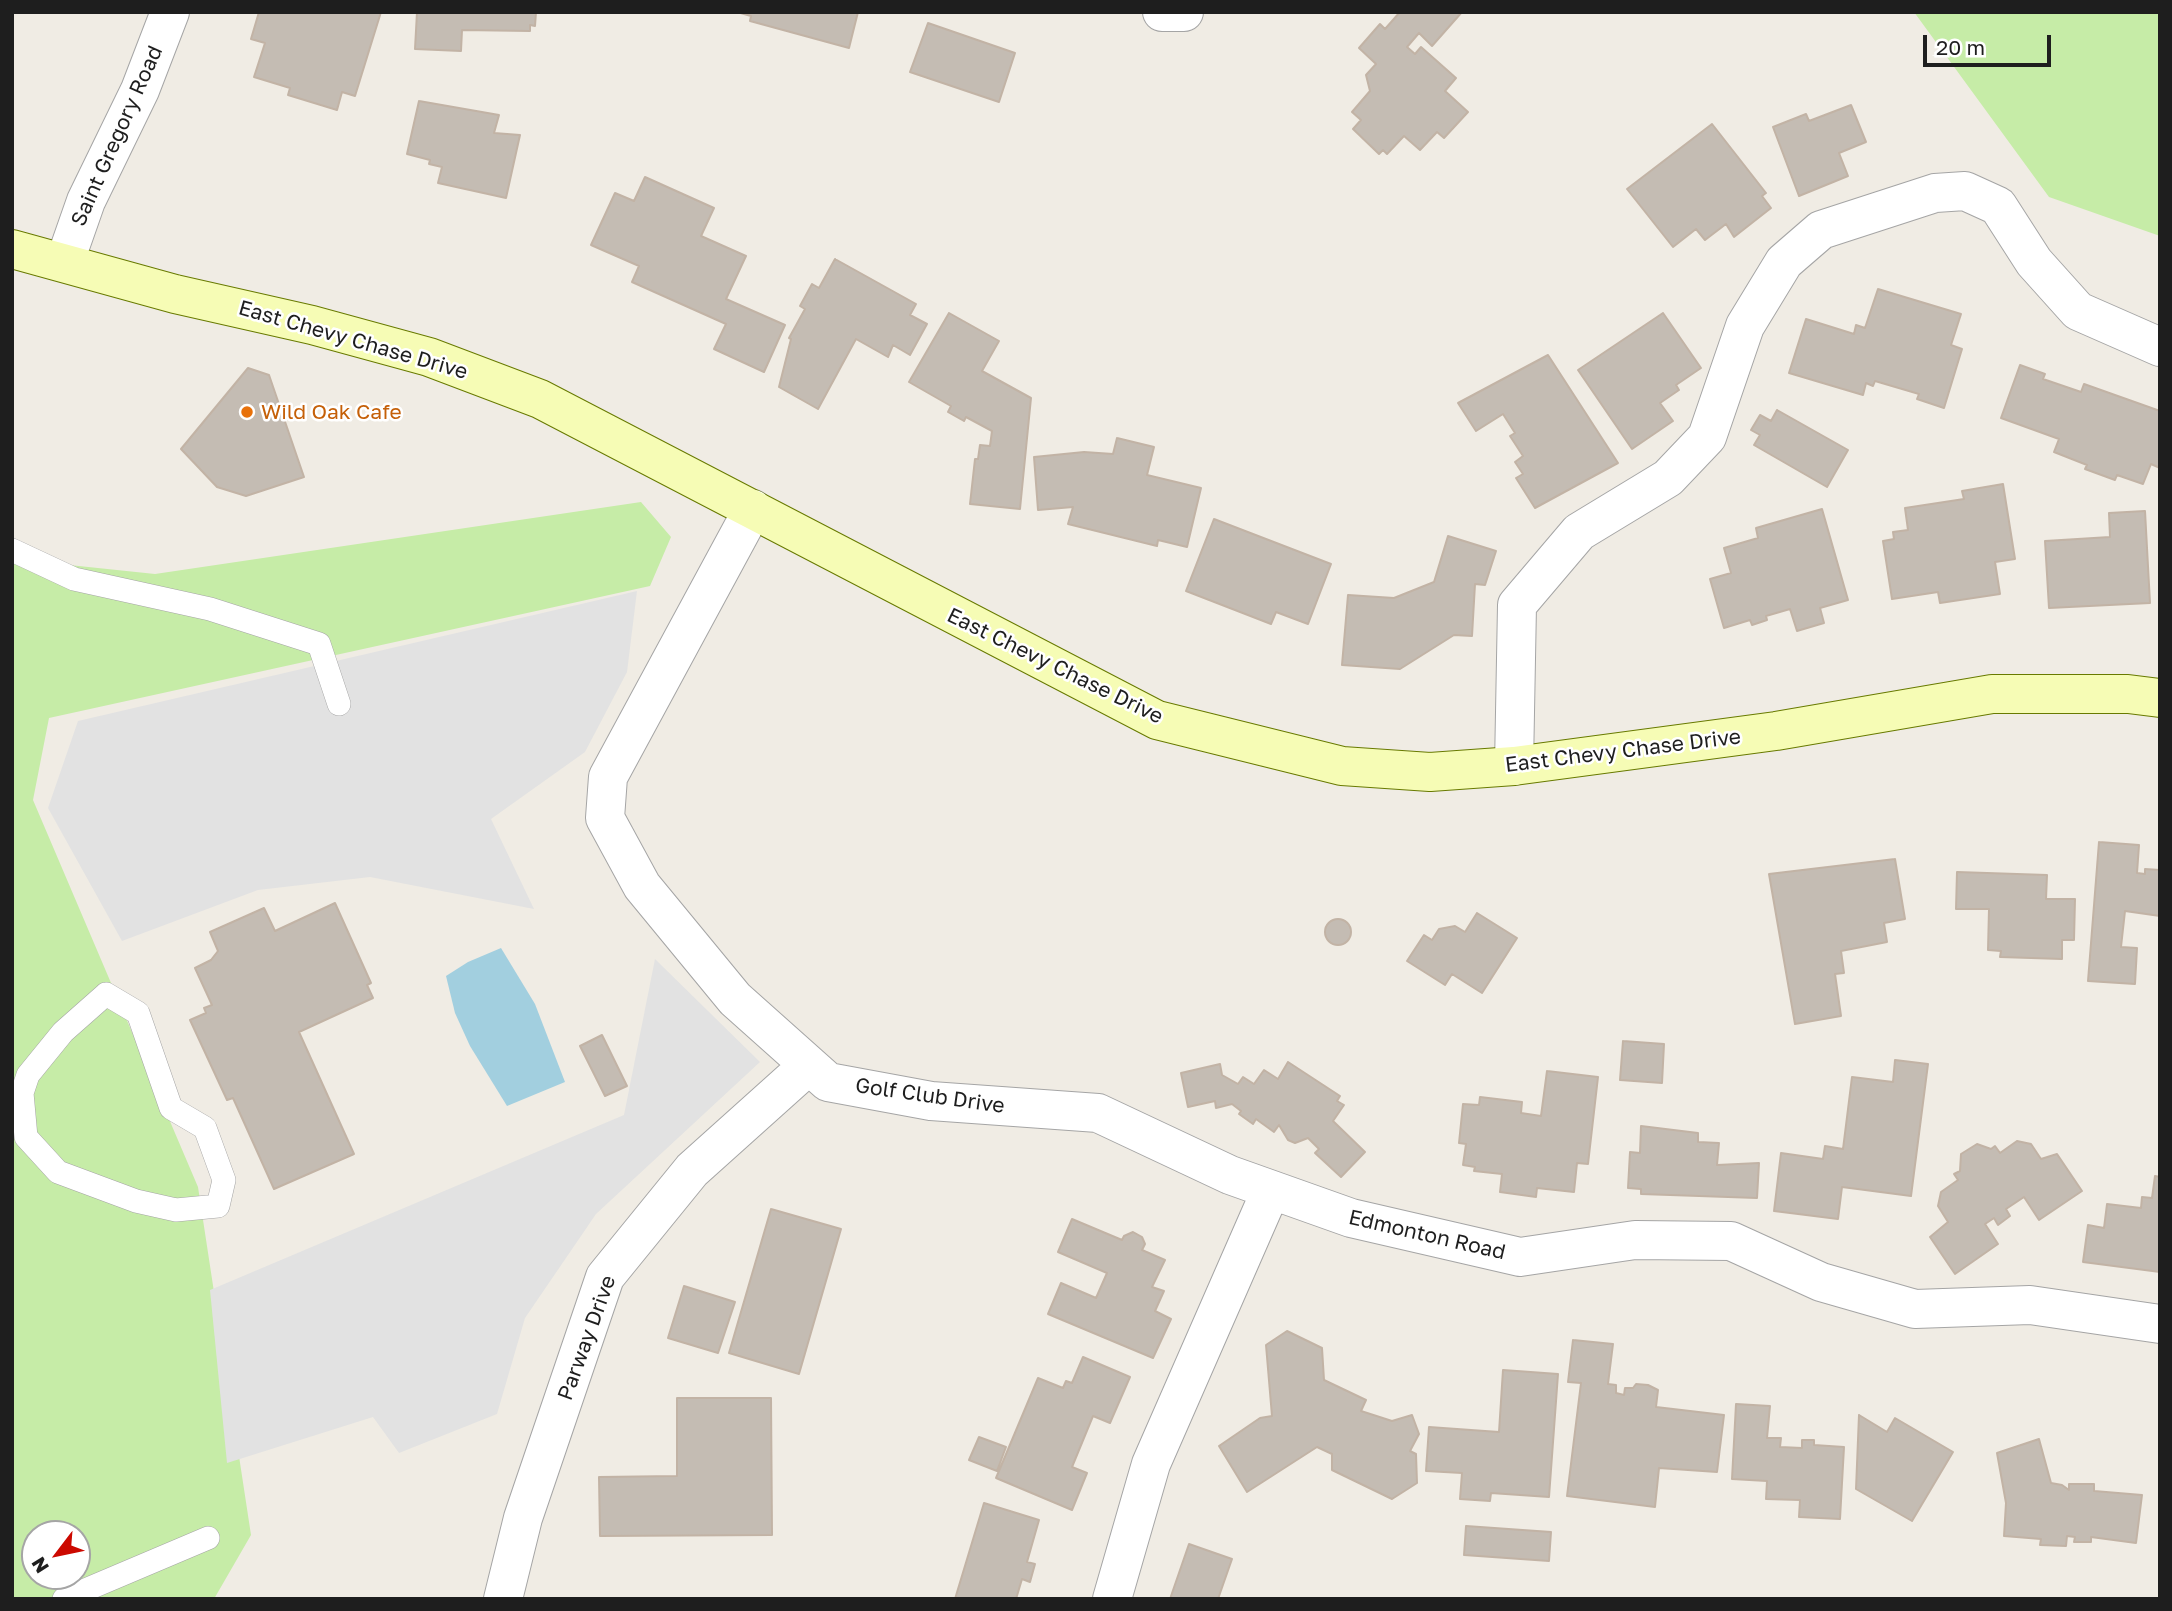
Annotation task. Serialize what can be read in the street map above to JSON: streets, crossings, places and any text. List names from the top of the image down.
{
  "streets": {
    "main road": ["East Chevy Chase Drive"],
    "street": [
      "Saint Gregory Road",
      "Golf Club Drive",
      "Edmonton Road",
      "Parway Drive"
    ]
  },
  "crossings": [
    ["Saint Gregory Road", "East Chevy Chase Drive"],
    ["East Chevy Chase Drive", "Golf Club Drive"],
    ["Golf Club Drive", "Edmonton Road"],
    ["Golf Club Drive", "Parway Drive"]
  ],
  "places": ["Wild Oak Cafe"],
  "scale_bar": "20 m",
  "north": "bottom left"
}
